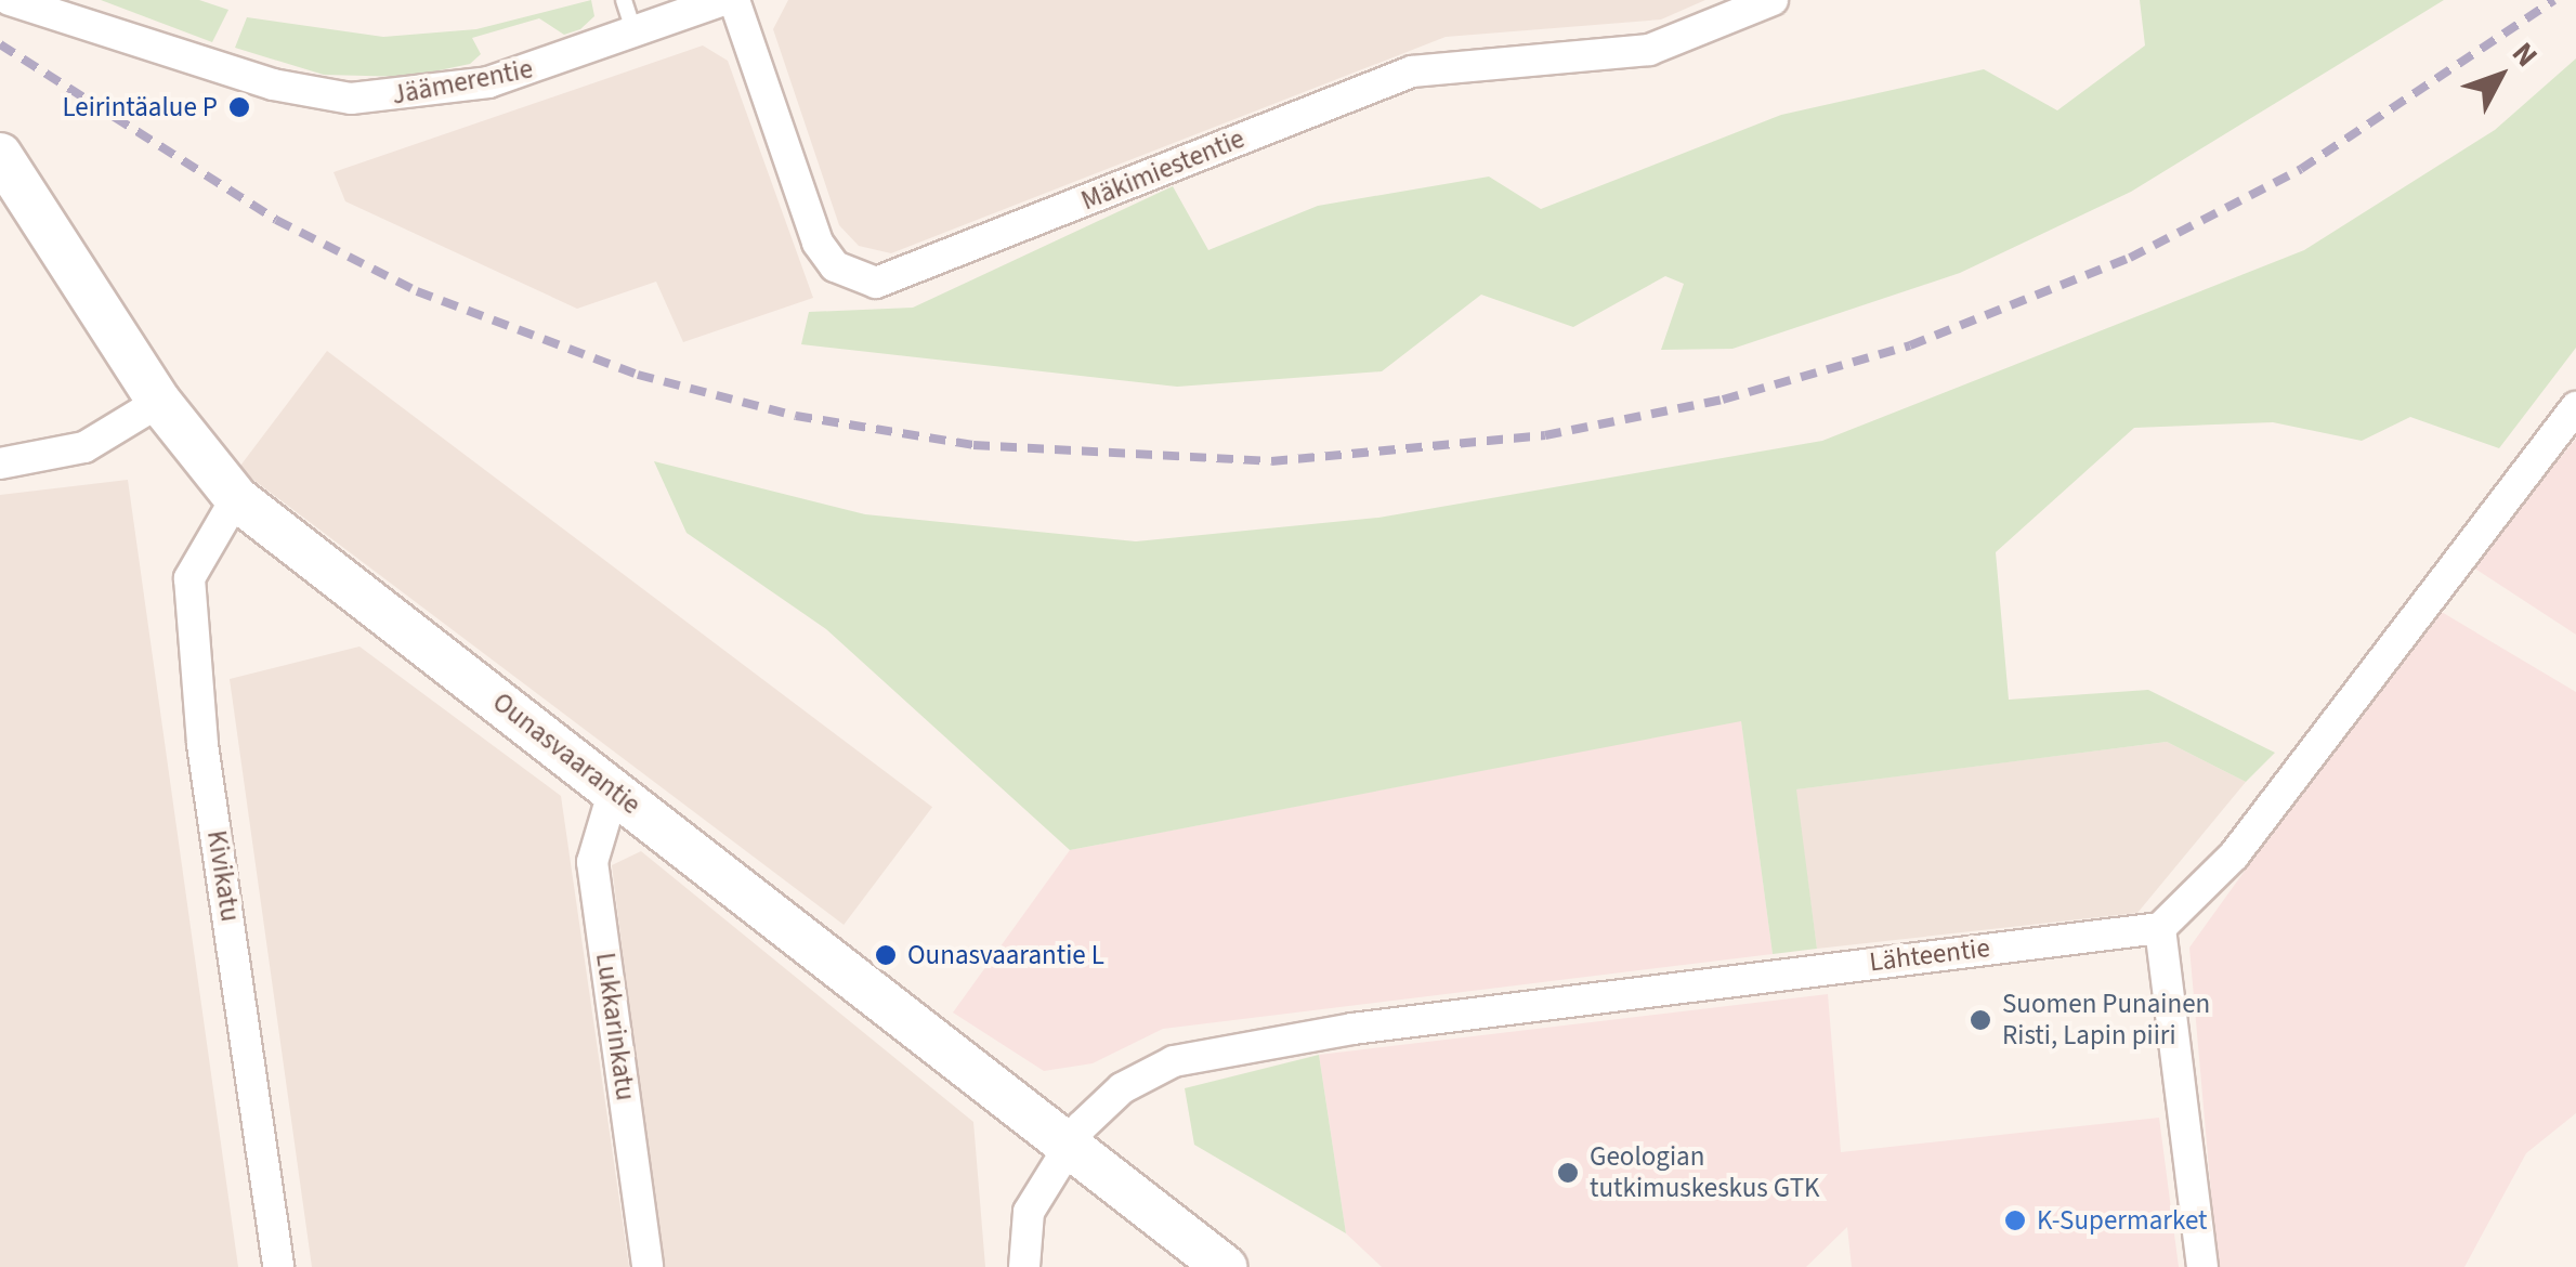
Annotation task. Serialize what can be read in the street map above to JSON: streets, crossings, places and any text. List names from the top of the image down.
{
  "streets": {
    "street": [
      "Jäämerentie",
      "Mäkimiestentie",
      "Ounasvaarantie",
      "Kivikatu",
      "Lähteentie",
      "Lukkarinkatu"
    ]
  },
  "crossings": [
    ["Ounasvaarantie", "Kivikatu"],
    ["Ounasvaarantie", "Lähteentie"],
    ["Ounasvaarantie", "Lukkarinkatu"]
  ],
  "places": [
    "Leirintäalue P",
    "Ounasvaarantie L",
    "Suomen Punainen Risti, Lapin piiri",
    "Geologian tutkimuskeskus GTK",
    "K-Supermarket"
  ],
  "north": "top right"
}
